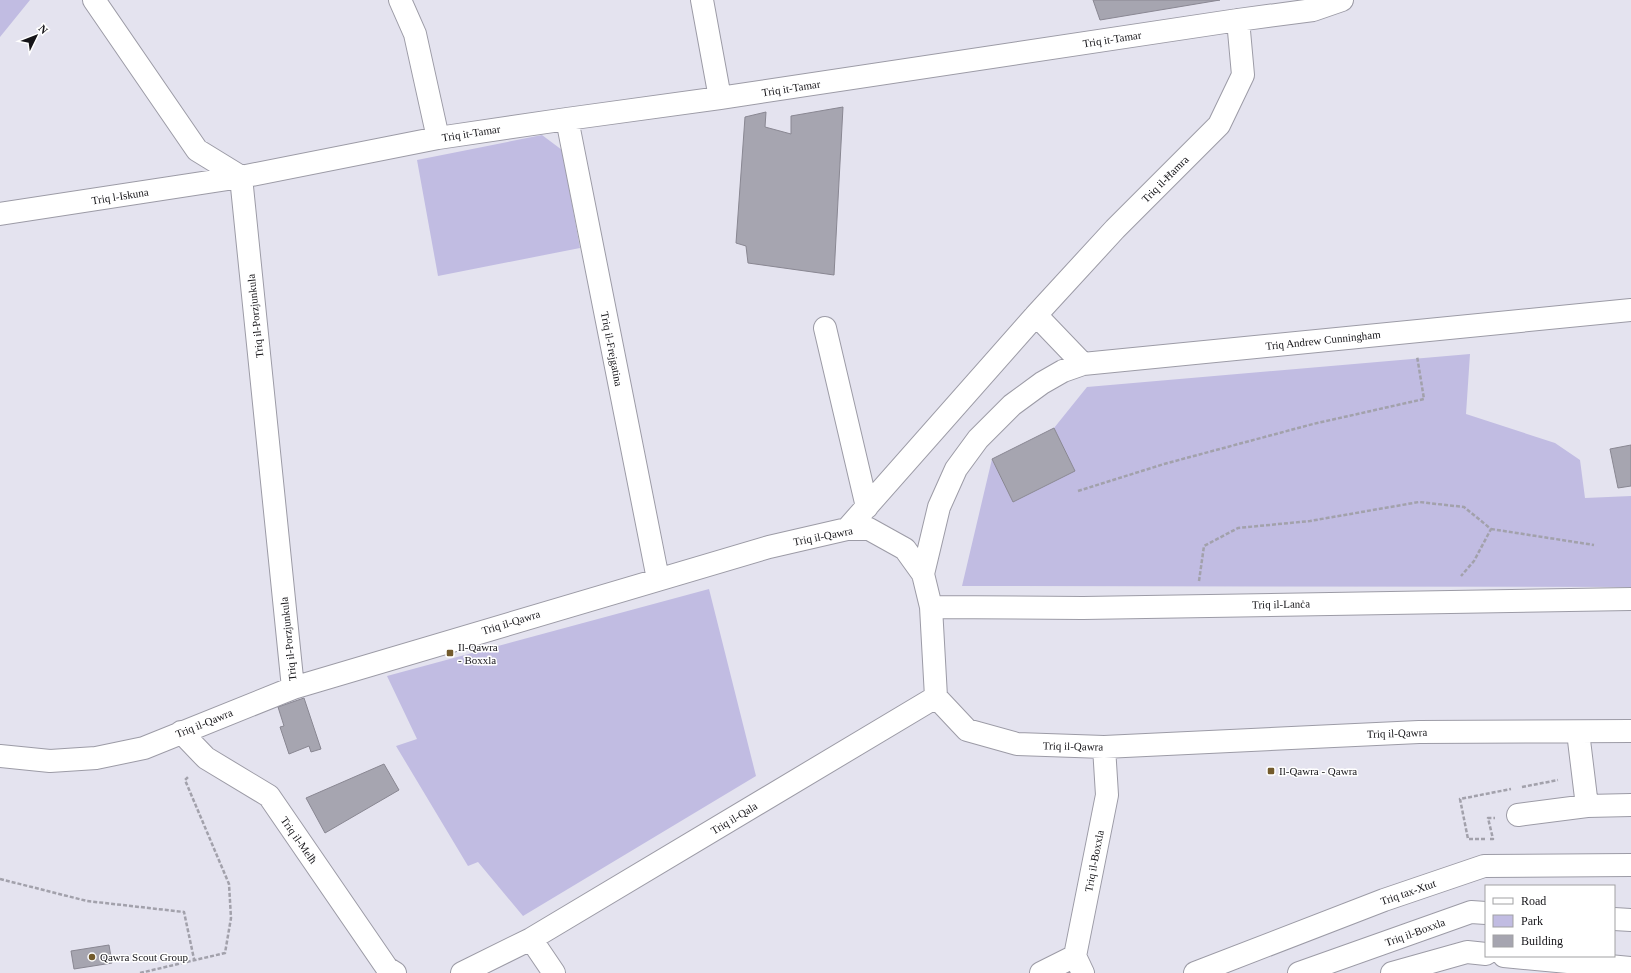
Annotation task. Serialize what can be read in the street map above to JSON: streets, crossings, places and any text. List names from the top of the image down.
{
  "streets": {
    "street": [
      "Triq it-Tamar",
      "Triq il-Ħamra",
      "Triq l-Iskuna",
      "Triq il-Porzjunkula",
      "Triq Andrew Cunningham",
      "Triq il-Frejgatina",
      "Triq il-Qawra",
      "Triq il-Lanċa",
      "Triq il-Qala",
      "Triq il-Melħ",
      "Triq il-Boxxla",
      "Triq tax-Xtut"
    ]
  },
  "crossings": [
    ["Triq it-Tamar", "Triq il-Ħamra"],
    ["Triq it-Tamar", "Triq l-Iskuna"],
    ["Triq it-Tamar", "Triq il-Porzjunkula"],
    ["Triq it-Tamar", "Triq il-Frejgatina"],
    ["Triq il-Ħamra", "Triq il-Qawra"],
    ["Triq l-Iskuna", "Triq il-Porzjunkula"],
    ["Triq il-Porzjunkula", "Triq il-Qawra"],
    ["Triq Andrew Cunningham", "Triq il-Qawra"],
    ["Triq il-Frejgatina", "Triq il-Qawra"],
    ["Triq il-Qawra", "Triq il-Lanċa"],
    ["Triq il-Qawra", "Triq il-Qala"],
    ["Triq il-Qawra", "Triq il-Melħ"],
    ["Triq il-Qawra", "Triq il-Boxxla"]
  ],
  "places": {
    "transit": ["Il-Qawra - Boxxla", "Il-Qawra - Qawra"],
    "other": ["Qawra Scout Group"]
  },
  "legend": ["Road", "Park", "Building"],
  "north": "top right"
}
